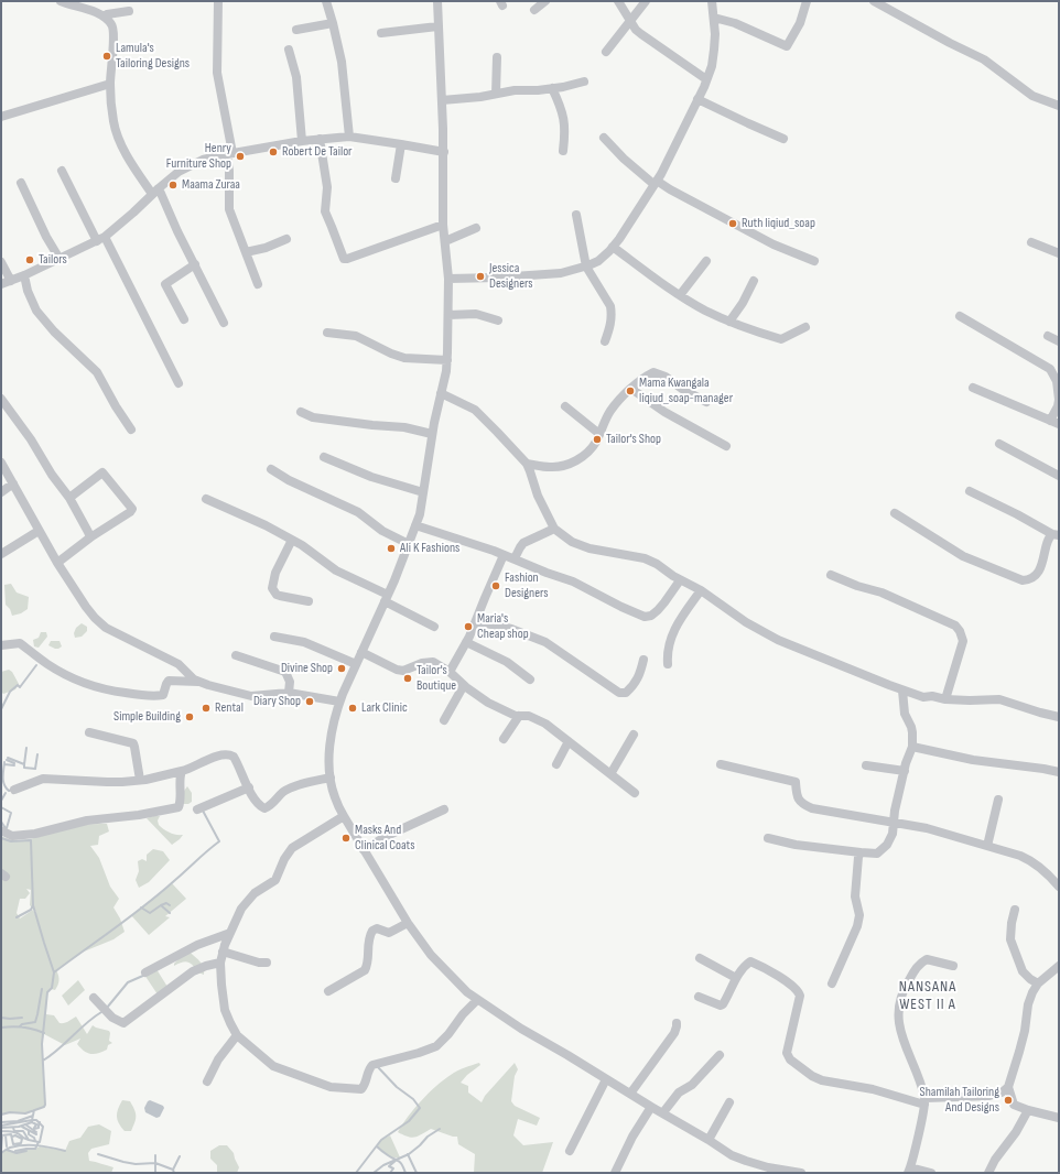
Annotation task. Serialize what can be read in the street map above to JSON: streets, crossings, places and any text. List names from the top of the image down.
{
  "districts": ["NANSANA WEST II A"],
  "places": [
    "Lamula's Tailoring Designs",
    "Robert De Tailor",
    "Henry Furniture Shop",
    "Maama Zuraa",
    "Ruth liqiud_soap",
    "Tailors",
    "Jessica Designers",
    "Mama Kwangala liqiud_soap-manager",
    "Tailor's Shop",
    "Ali K Fashions",
    "Fashion Designers",
    "Maria's Cheap shop",
    "Divine Shop",
    "Tailor's Boutique",
    "Diary Shop",
    "Rental",
    "Lark Clinic",
    "Simple Building",
    "Masks And Clinical Coats",
    "Shamilah Tailoring And Designs"
  ]
}
